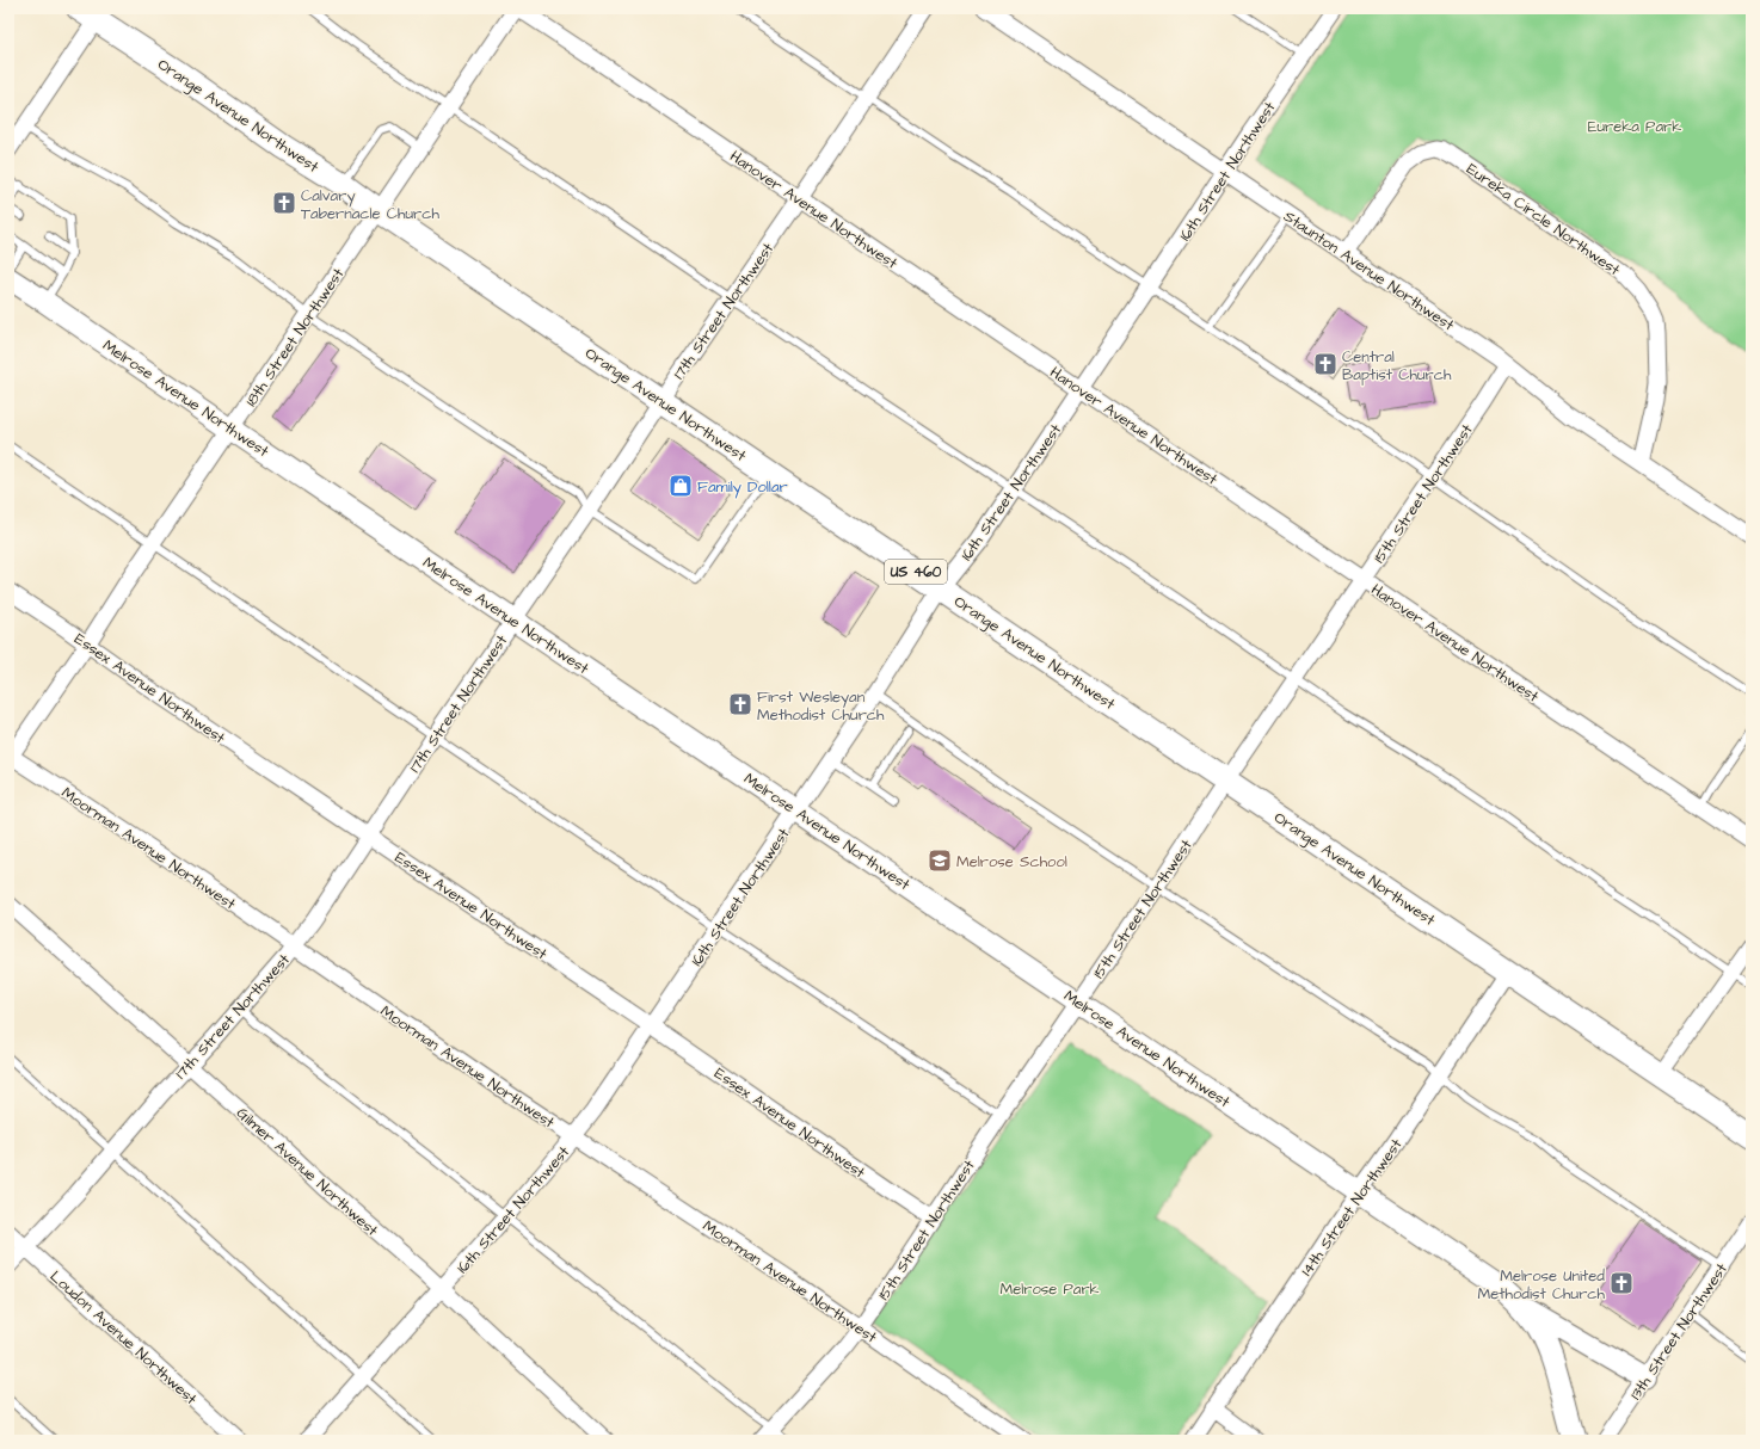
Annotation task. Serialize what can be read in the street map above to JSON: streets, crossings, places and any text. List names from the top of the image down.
{
  "streets": {
    "main road": ["Orange Avenue Northwest", "US 460"],
    "street": [
      "16th Street Northwest",
      "Hanover Avenue Northwest",
      "Eureka Circle Northwest",
      "Staunton Avenue Northwest",
      "17th Street Northwest",
      "18th Street Northwest",
      "Melrose Avenue Northwest",
      "15th Street Northwest",
      "Essex Avenue Northwest",
      "Moorman Avenue Northwest",
      "Gilmer Avenue Northwest",
      "14th Street Northwest",
      "13th Street Northwest",
      "Loudon Avenue Northwest"
    ]
  },
  "crossings": [
    ["Orange Avenue Northwest", "16th Street Northwest"],
    ["Orange Avenue Northwest", "17th Street Northwest"],
    ["Orange Avenue Northwest", "18th Street Northwest"],
    ["Orange Avenue Northwest", "15th Street Northwest"],
    ["Orange Avenue Northwest", "14th Street Northwest"],
    ["16th Street Northwest", "Hanover Avenue Northwest"],
    ["16th Street Northwest", "Staunton Avenue Northwest"],
    ["16th Street Northwest", "Melrose Avenue Northwest"],
    ["16th Street Northwest", "Essex Avenue Northwest"],
    ["16th Street Northwest", "Moorman Avenue Northwest"],
    ["16th Street Northwest", "Gilmer Avenue Northwest"],
    ["Hanover Avenue Northwest", "17th Street Northwest"],
    ["Hanover Avenue Northwest", "18th Street Northwest"],
    ["Hanover Avenue Northwest", "15th Street Northwest"],
    ["Eureka Circle Northwest", "Staunton Avenue Northwest"],
    ["Staunton Avenue Northwest", "15th Street Northwest"],
    ["17th Street Northwest", "Melrose Avenue Northwest"],
    ["17th Street Northwest", "Essex Avenue Northwest"],
    ["17th Street Northwest", "Moorman Avenue Northwest"],
    ["17th Street Northwest", "Gilmer Avenue Northwest"],
    ["17th Street Northwest", "Loudon Avenue Northwest"],
    ["18th Street Northwest", "Melrose Avenue Northwest"],
    ["18th Street Northwest", "Essex Avenue Northwest"],
    ["18th Street Northwest", "Moorman Avenue Northwest"],
    ["Melrose Avenue Northwest", "15th Street Northwest"],
    ["Melrose Avenue Northwest", "14th Street Northwest"],
    ["15th Street Northwest", "Essex Avenue Northwest"],
    ["15th Street Northwest", "Moorman Avenue Northwest"]
  ],
  "parks": ["Eureka Park", "Melrose Park"],
  "places": {
    "church": [
      "Calvary Tabernacle Church",
      "Central Baptist Church",
      "First Wesleyan Methodist Church",
      "Melrose United Methodist Church"
    ],
    "shop": ["Family Dollar"],
    "school or university": ["Melrose School"]
  }
}
